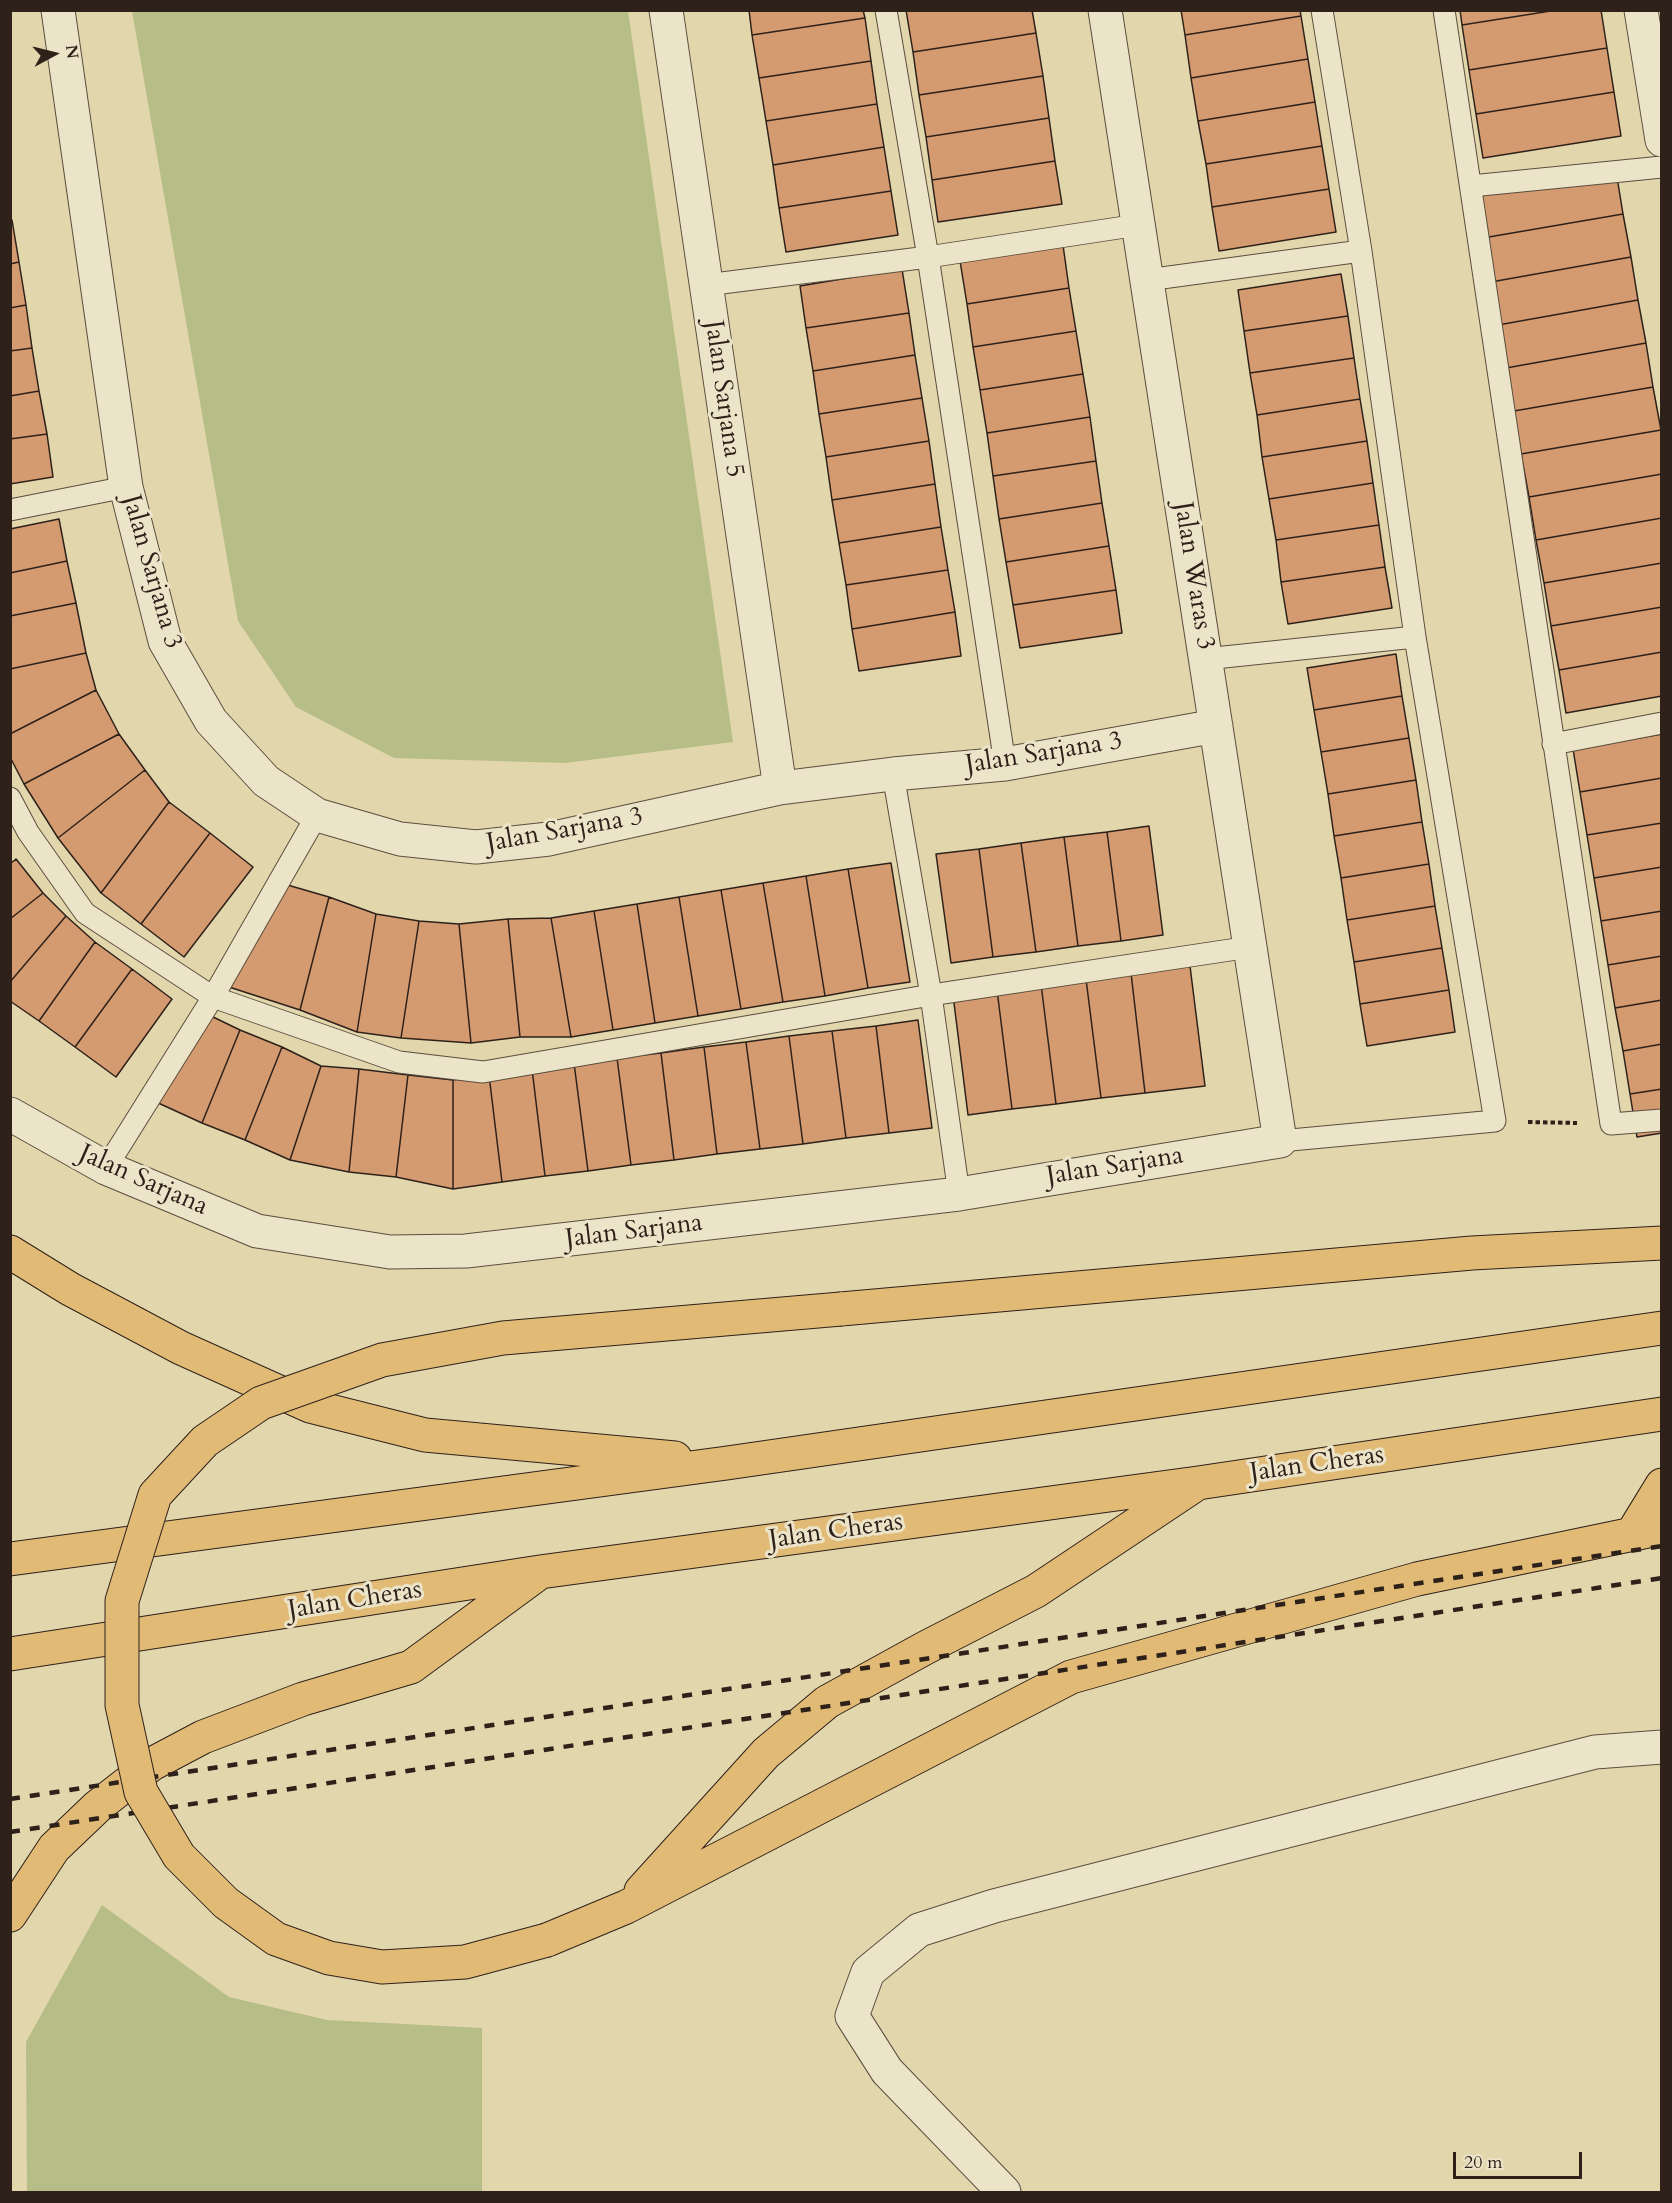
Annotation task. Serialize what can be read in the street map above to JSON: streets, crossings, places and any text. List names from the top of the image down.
{
  "streets": {
    "highway": ["Jalan Cheras"],
    "street": [
      "Jalan Sarjana 5",
      "Jalan Sarjana 3",
      "Jalan Waras 3",
      "Jalan Sarjana"
    ]
  },
  "crossings": [
    ["Jalan Sarjana 5", "Jalan Sarjana 3"],
    ["Jalan Sarjana 3", "Jalan Waras 3"],
    ["Jalan Waras 3", "Jalan Sarjana"]
  ],
  "scale_bar": "20 m",
  "north": "right"
}
